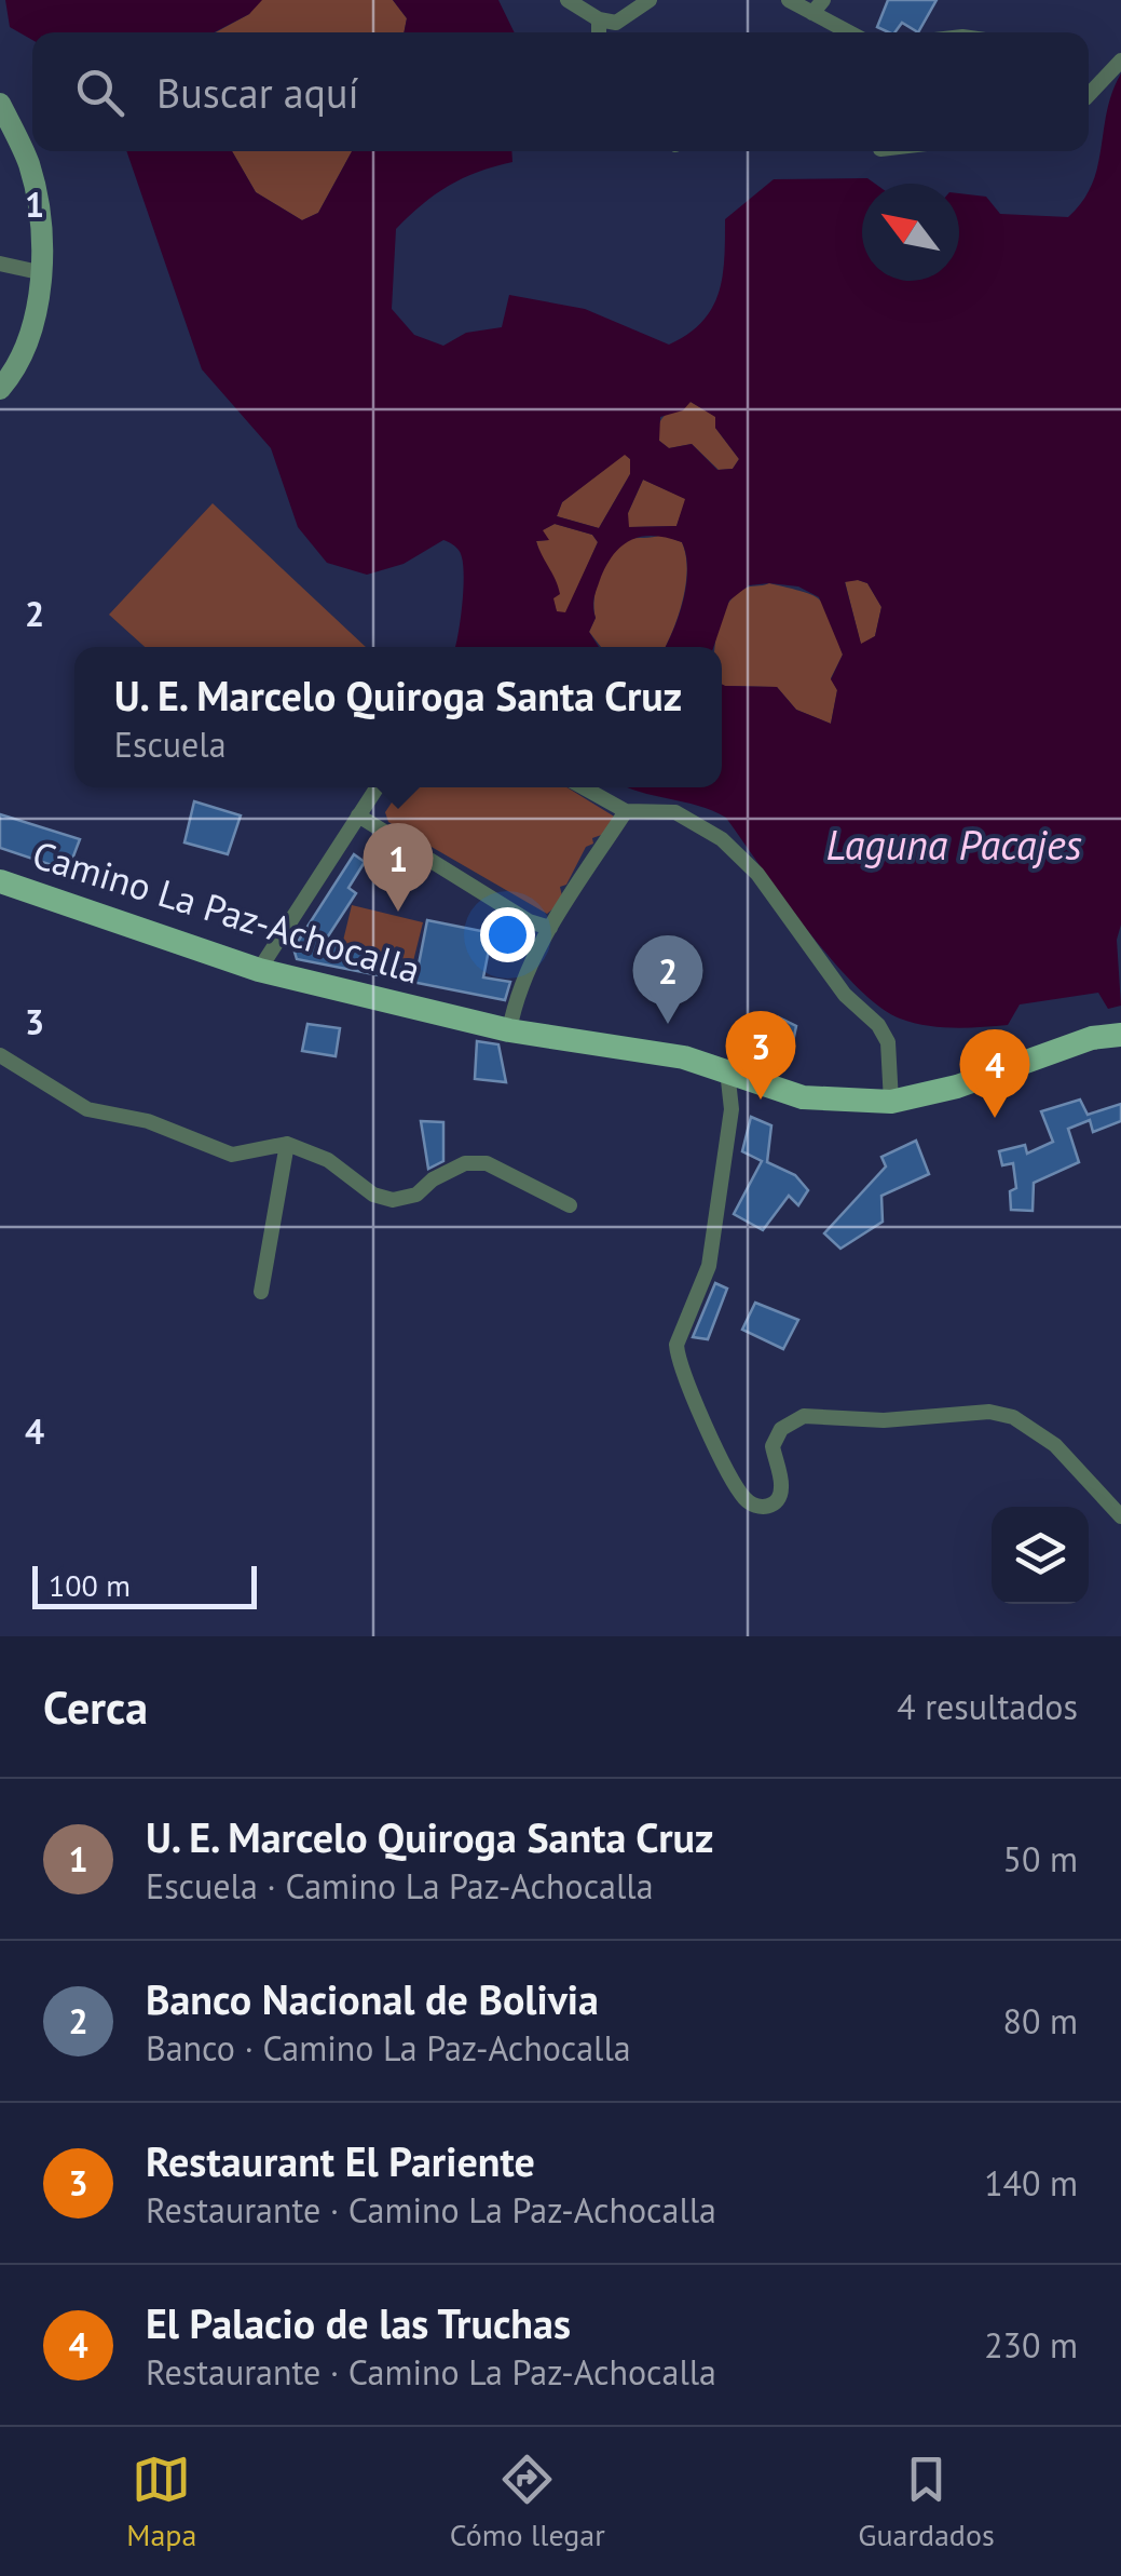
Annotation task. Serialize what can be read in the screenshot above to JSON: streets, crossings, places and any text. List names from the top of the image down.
{
  "streets": {
    "main road": ["Camino La Paz-Achocalla"]
  },
  "water": ["Laguna Pacajes"],
  "scale_bar": "100 m",
  "north": "top left",
  "page": {
    "search": "Buscar aquí",
    "popup": ["U. E. Marcelo Quiroga Santa Cruz", "Escuela"],
    "pins": [
      "1",
      "2",
      "3",
      "4"
    ],
    "scale": "100 m",
    "heading": ["Cerca", "4 resultados"],
    "list": [
      {
        "mark": "1",
        "name": "U. E. Marcelo Quiroga Santa Cruz",
        "note": "Escuela · Camino La Paz-Achocalla",
        "value": "50 m"
      },
      {
        "mark": "2",
        "name": "Banco Nacional de Bolivia",
        "note": "Banco · Camino La Paz-Achocalla",
        "value": "80 m"
      },
      {
        "mark": "3",
        "name": "Restaurant El Pariente",
        "note": "Restaurante · Camino La Paz-Achocalla",
        "value": "140 m"
      },
      {
        "mark": "4",
        "name": "El Palacio de las Truchas",
        "note": "Restaurante · Camino La Paz-Achocalla",
        "value": "230 m"
      }
    ],
    "nav": ["Mapa", "Cómo llegar", "Guardados"]
  },
  "grid": {
    "rows": [
      "1",
      "2",
      "3",
      "4"
    ]
  }
}
